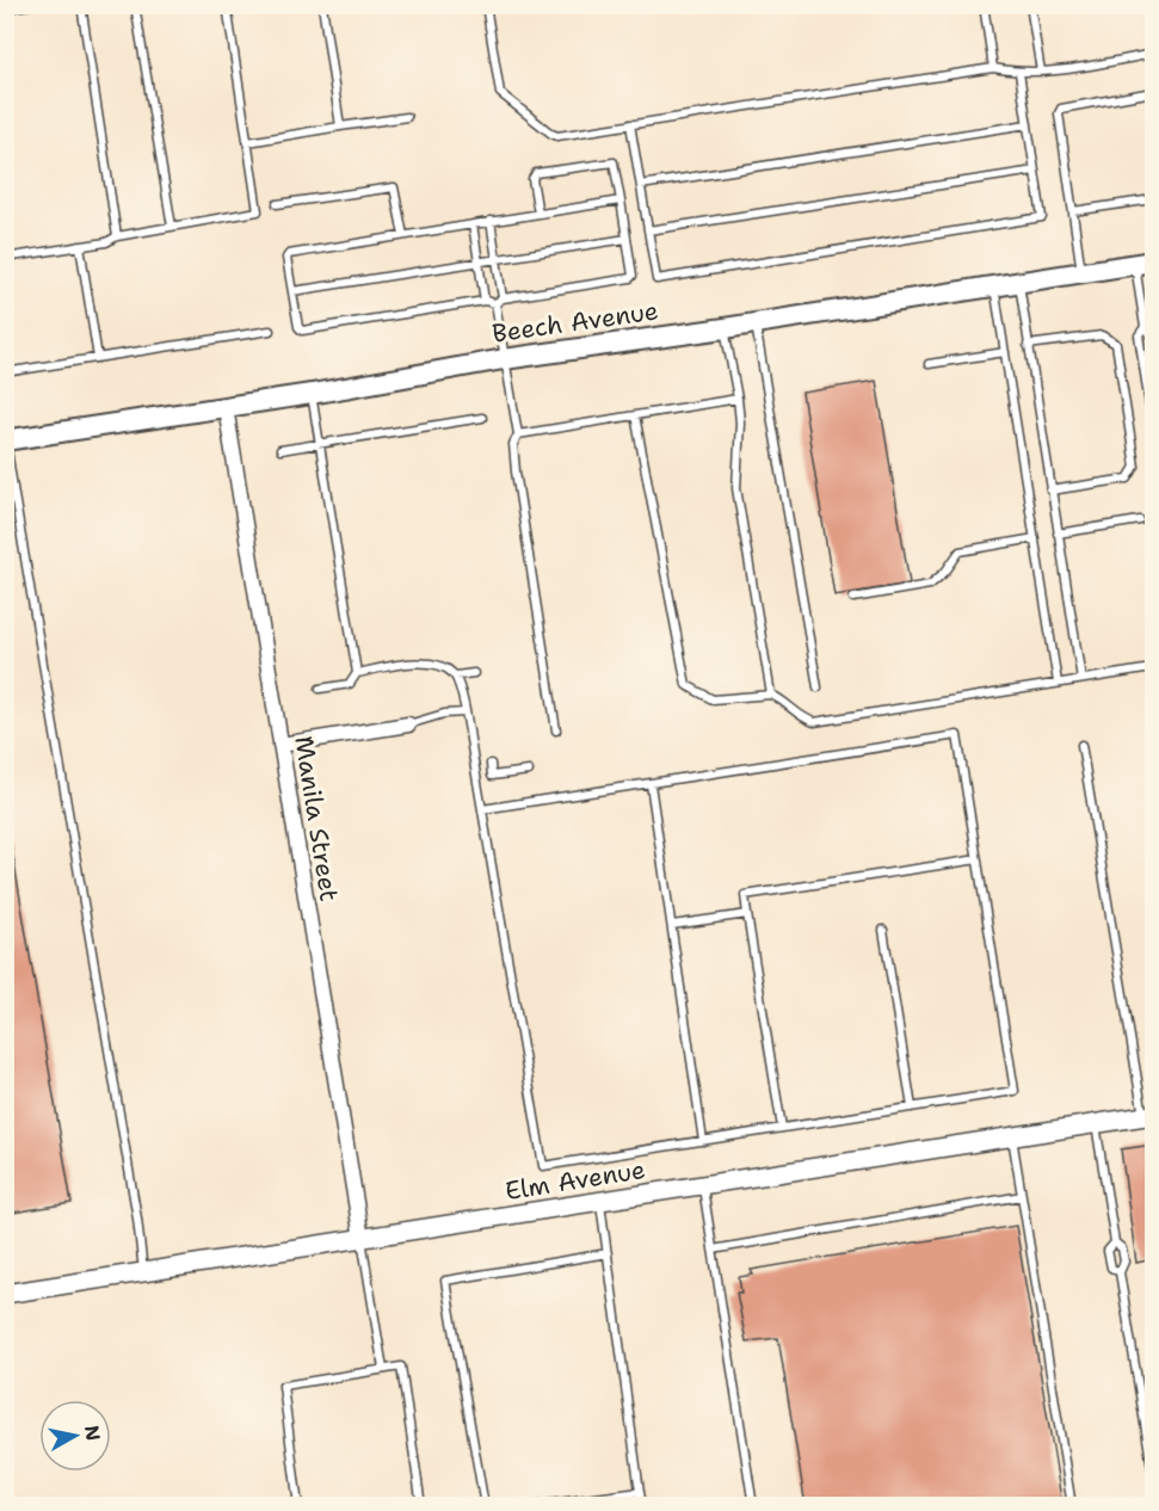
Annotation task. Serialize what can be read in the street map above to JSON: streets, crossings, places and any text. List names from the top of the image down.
{
  "streets": {
    "main road": ["Beech Avenue"],
    "street": ["Manila Street", "Elm Avenue"]
  },
  "crossings": [
    ["Beech Avenue", "Manila Street"],
    ["Manila Street", "Elm Avenue"]
  ],
  "north": "right"
}
